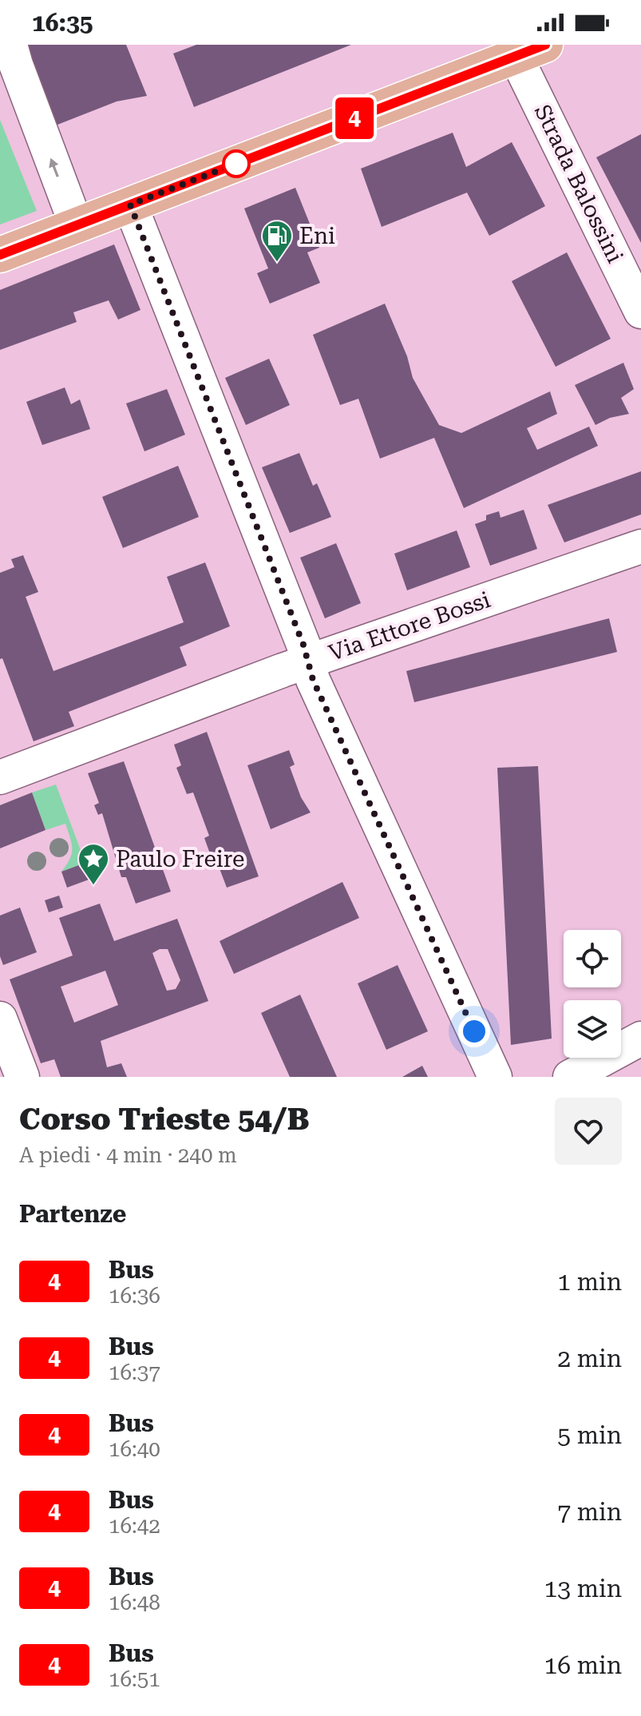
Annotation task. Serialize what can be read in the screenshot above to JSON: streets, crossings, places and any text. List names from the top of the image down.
{
  "streets": {
    "street": ["Strada Balossini", "Via Ettore Bossi"]
  },
  "places": {
    "fuel station": ["Eni"],
    "place": ["Paulo Freire"]
  },
  "lines": ["bus line 4"],
  "page": {
    "status": "16:35",
    "on_map": "4",
    "heading": [
      ["Corso Trieste 54/B", "A piedi · 4 min · 240 m"],
      "Partenze"
    ],
    "list": [
      {
        "mark": "4",
        "name": "Bus",
        "note": "16:36",
        "value": "1 min"
      },
      {
        "mark": "4",
        "name": "Bus",
        "note": "16:37",
        "value": "2 min"
      },
      {
        "mark": "4",
        "name": "Bus",
        "note": "16:40",
        "value": "5 min"
      },
      {
        "mark": "4",
        "name": "Bus",
        "note": "16:42",
        "value": "7 min"
      },
      {
        "mark": "4",
        "name": "Bus",
        "note": "16:48",
        "value": "13 min"
      },
      {
        "mark": "4",
        "name": "Bus",
        "note": "16:51",
        "value": "16 min"
      }
    ]
  }
}
